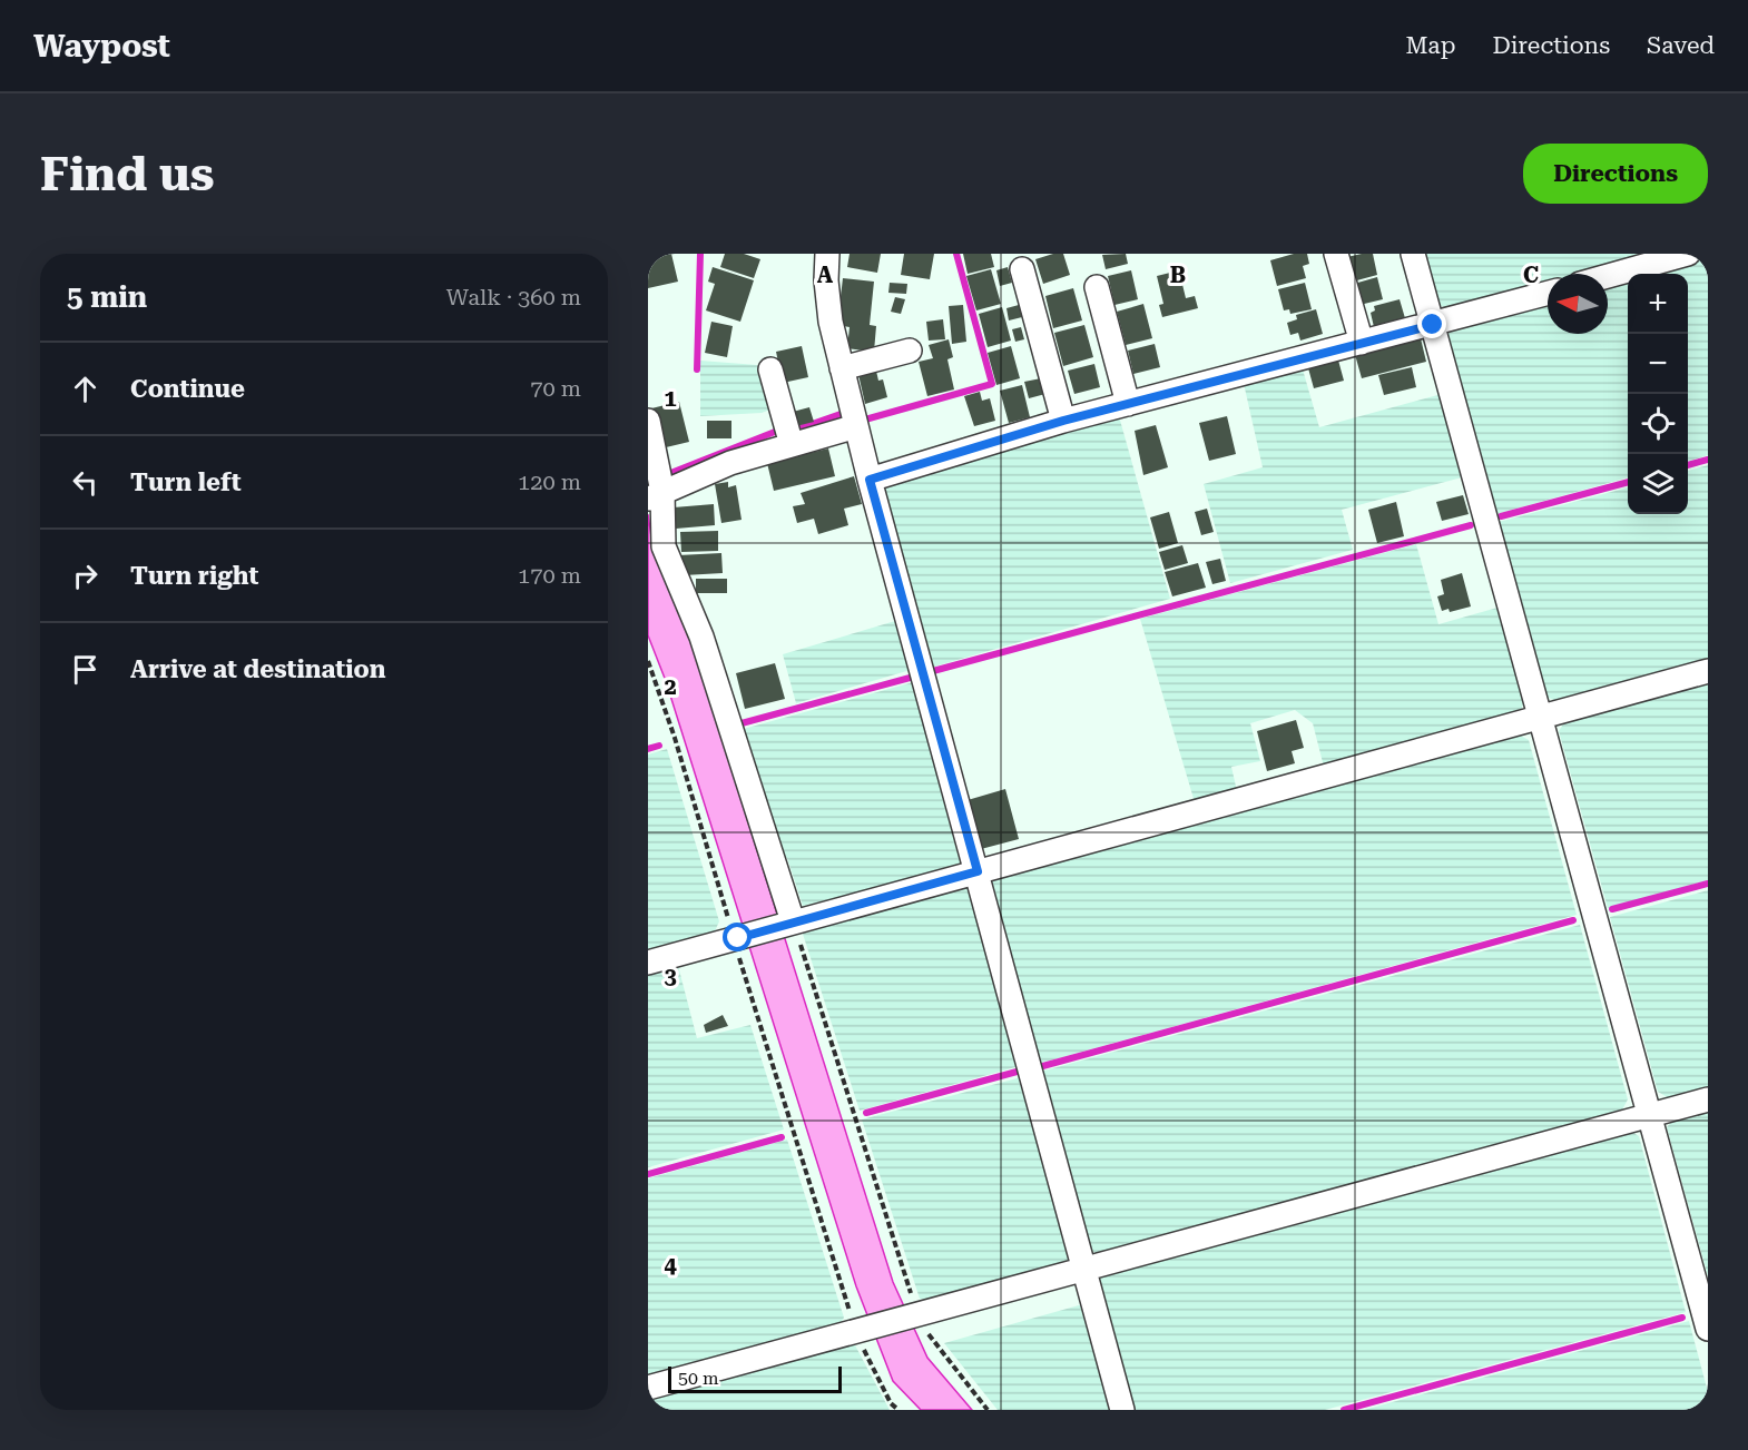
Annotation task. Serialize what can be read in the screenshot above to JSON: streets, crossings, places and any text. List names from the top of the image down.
{
  "scale_bar": "50 m",
  "north": "left",
  "page": {
    "header": "Waypost",
    "nav": ["Map", "Directions", "Saved"],
    "buttons": "Directions",
    "title": "Find us",
    "heading": ["5 min", "Walk · 360 m"],
    "map_buttons": ["+", "−"],
    "list": [
      ["Continue", "70 m"],
      ["Turn left", "120 m"],
      ["Turn right", "170 m"],
      "Arrive at destination"
    ],
    "scale": "50 m"
  },
  "grid": {
    "columns": ["A", "B", "C"],
    "rows": [
      "1",
      "2",
      "3",
      "4"
    ]
  }
}
